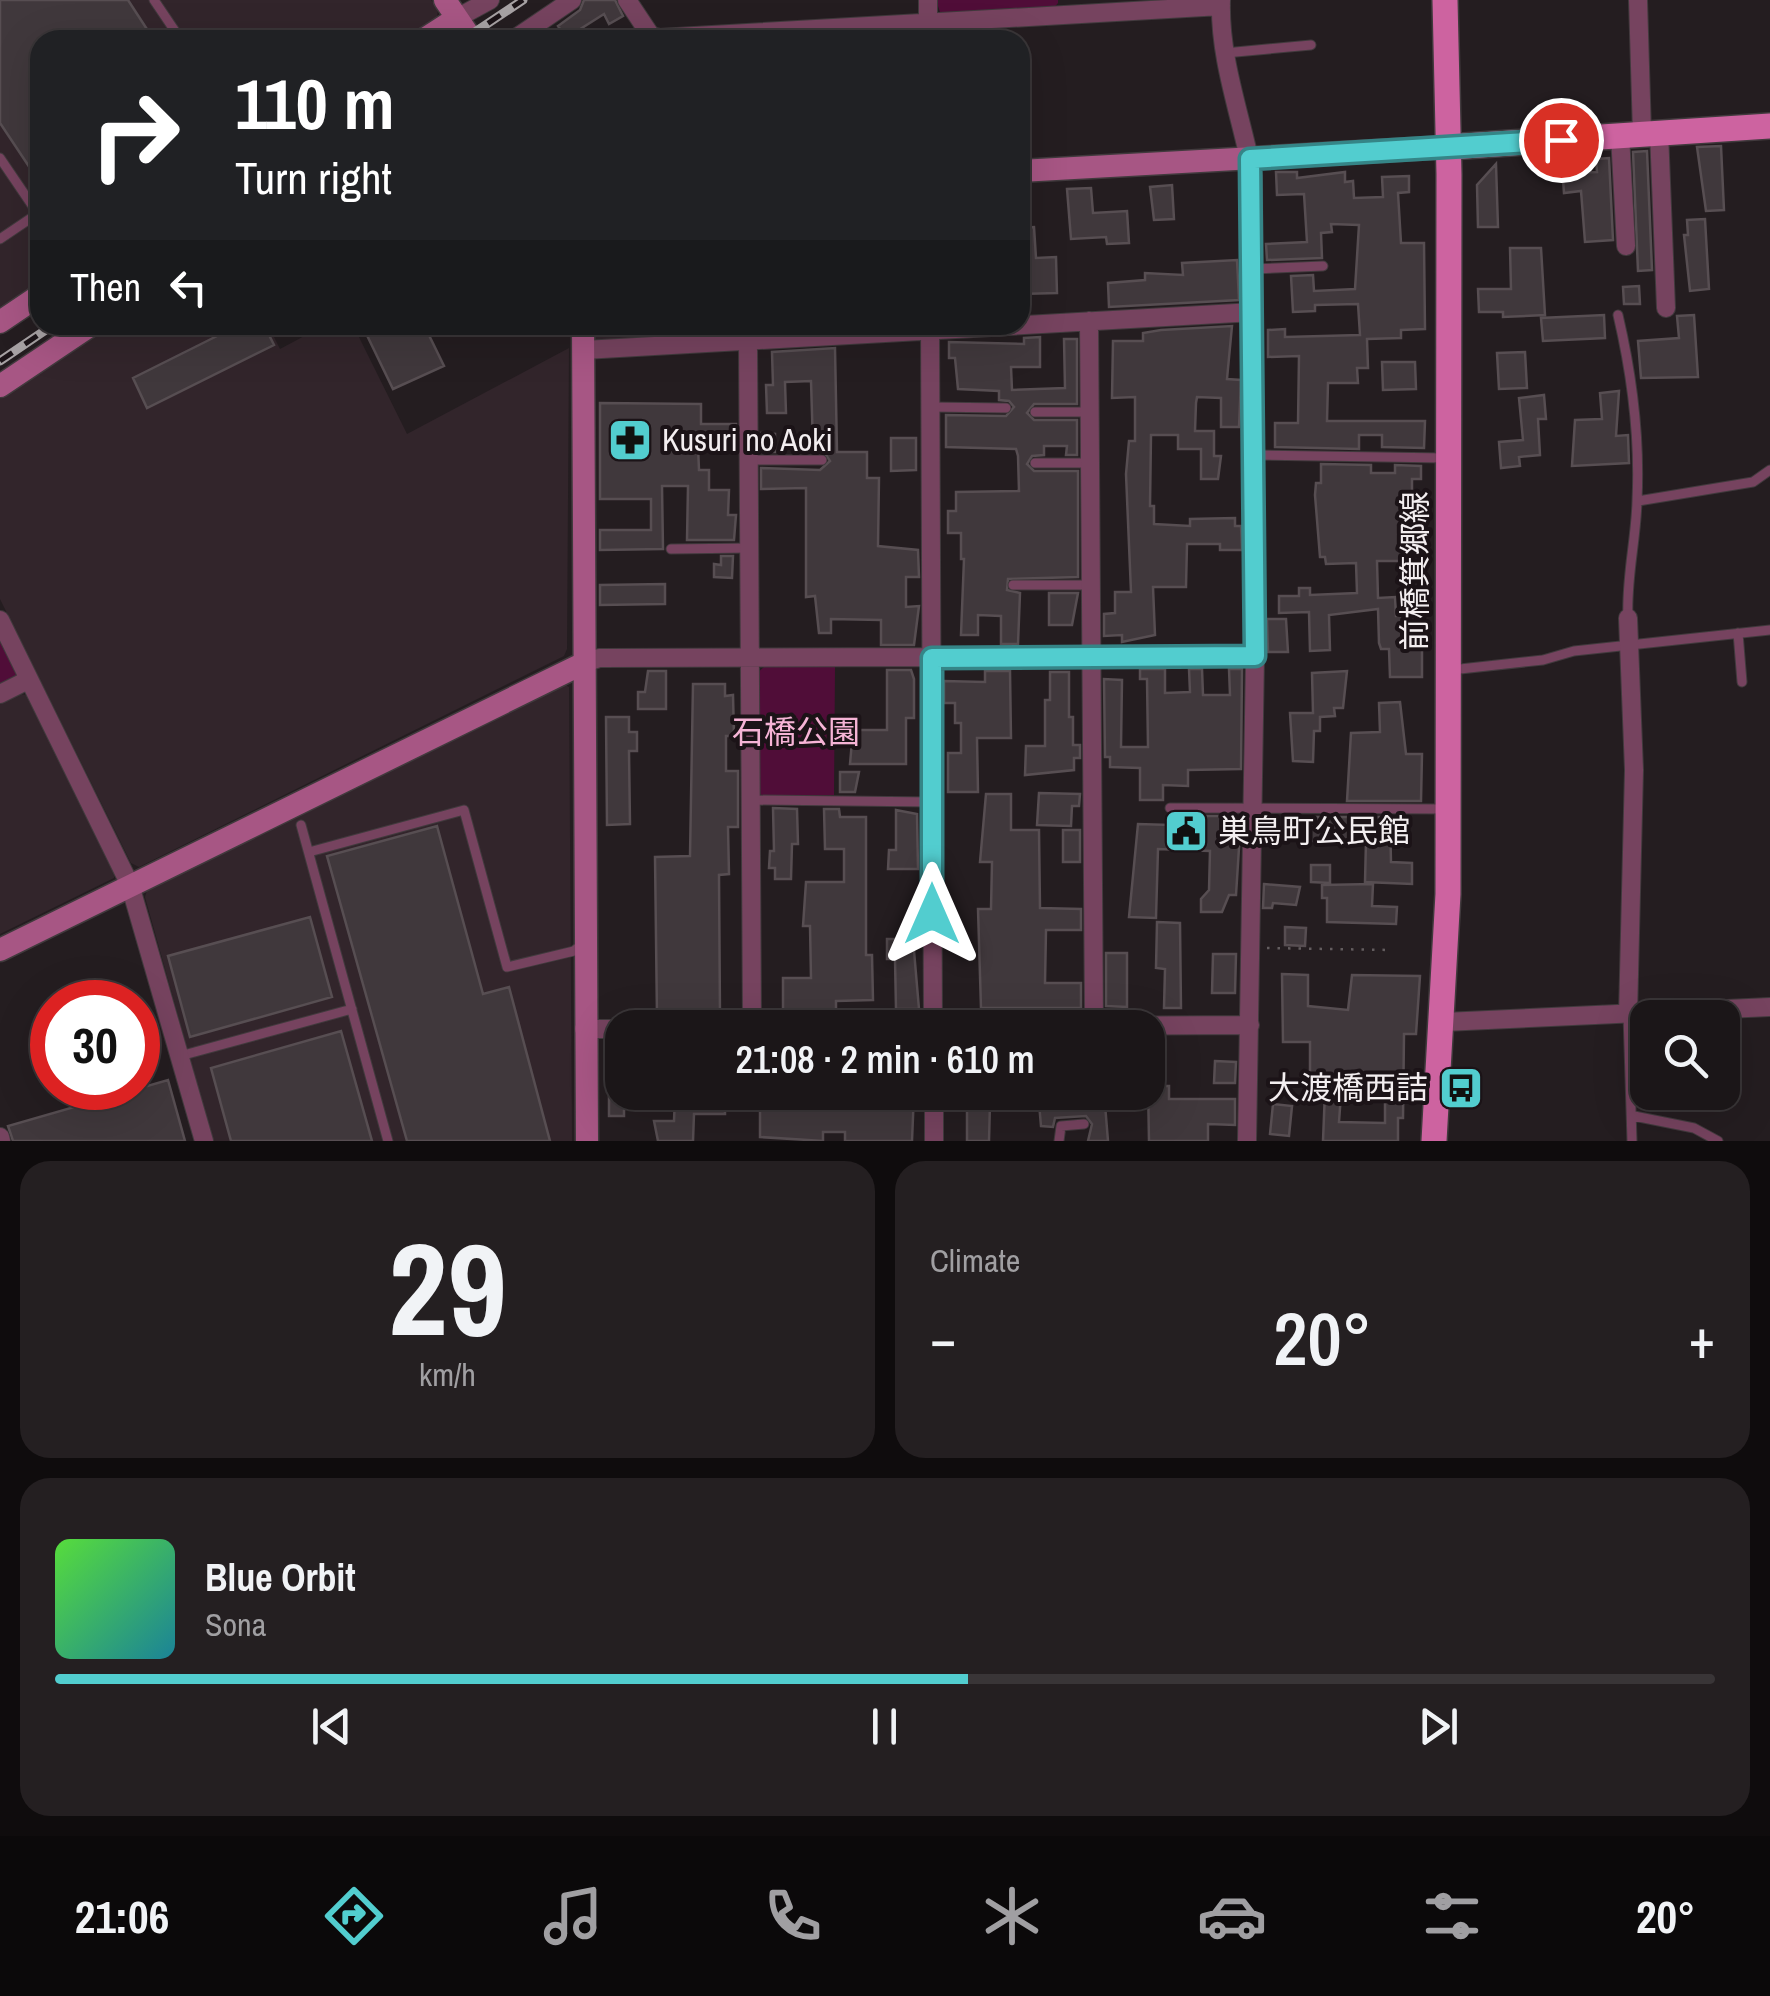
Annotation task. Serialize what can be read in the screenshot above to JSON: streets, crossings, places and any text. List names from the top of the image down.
{
  "streets": {
    "main road": ["前橋箕郷線"]
  },
  "parks": ["石橋公園"],
  "places": {
    "pharmacy": ["Kusuri no Aoki"],
    "public building": ["巣鳥町公民館"],
    "bus stop": ["大渡橋西詰"]
  },
  "page": {
    "turn": ["110 m", "Turn right"],
    "then": "Then",
    "limit": "30",
    "trip": "21:08 · 2 min · 610 m",
    "tile": [
      ["29", "km/h"],
      "Climate"
    ],
    "heat": ["−", "20°", "+"],
    "song": ["Blue Orbit", "Sona"],
    "tabs": ["21:06", "20°"]
  }
}
